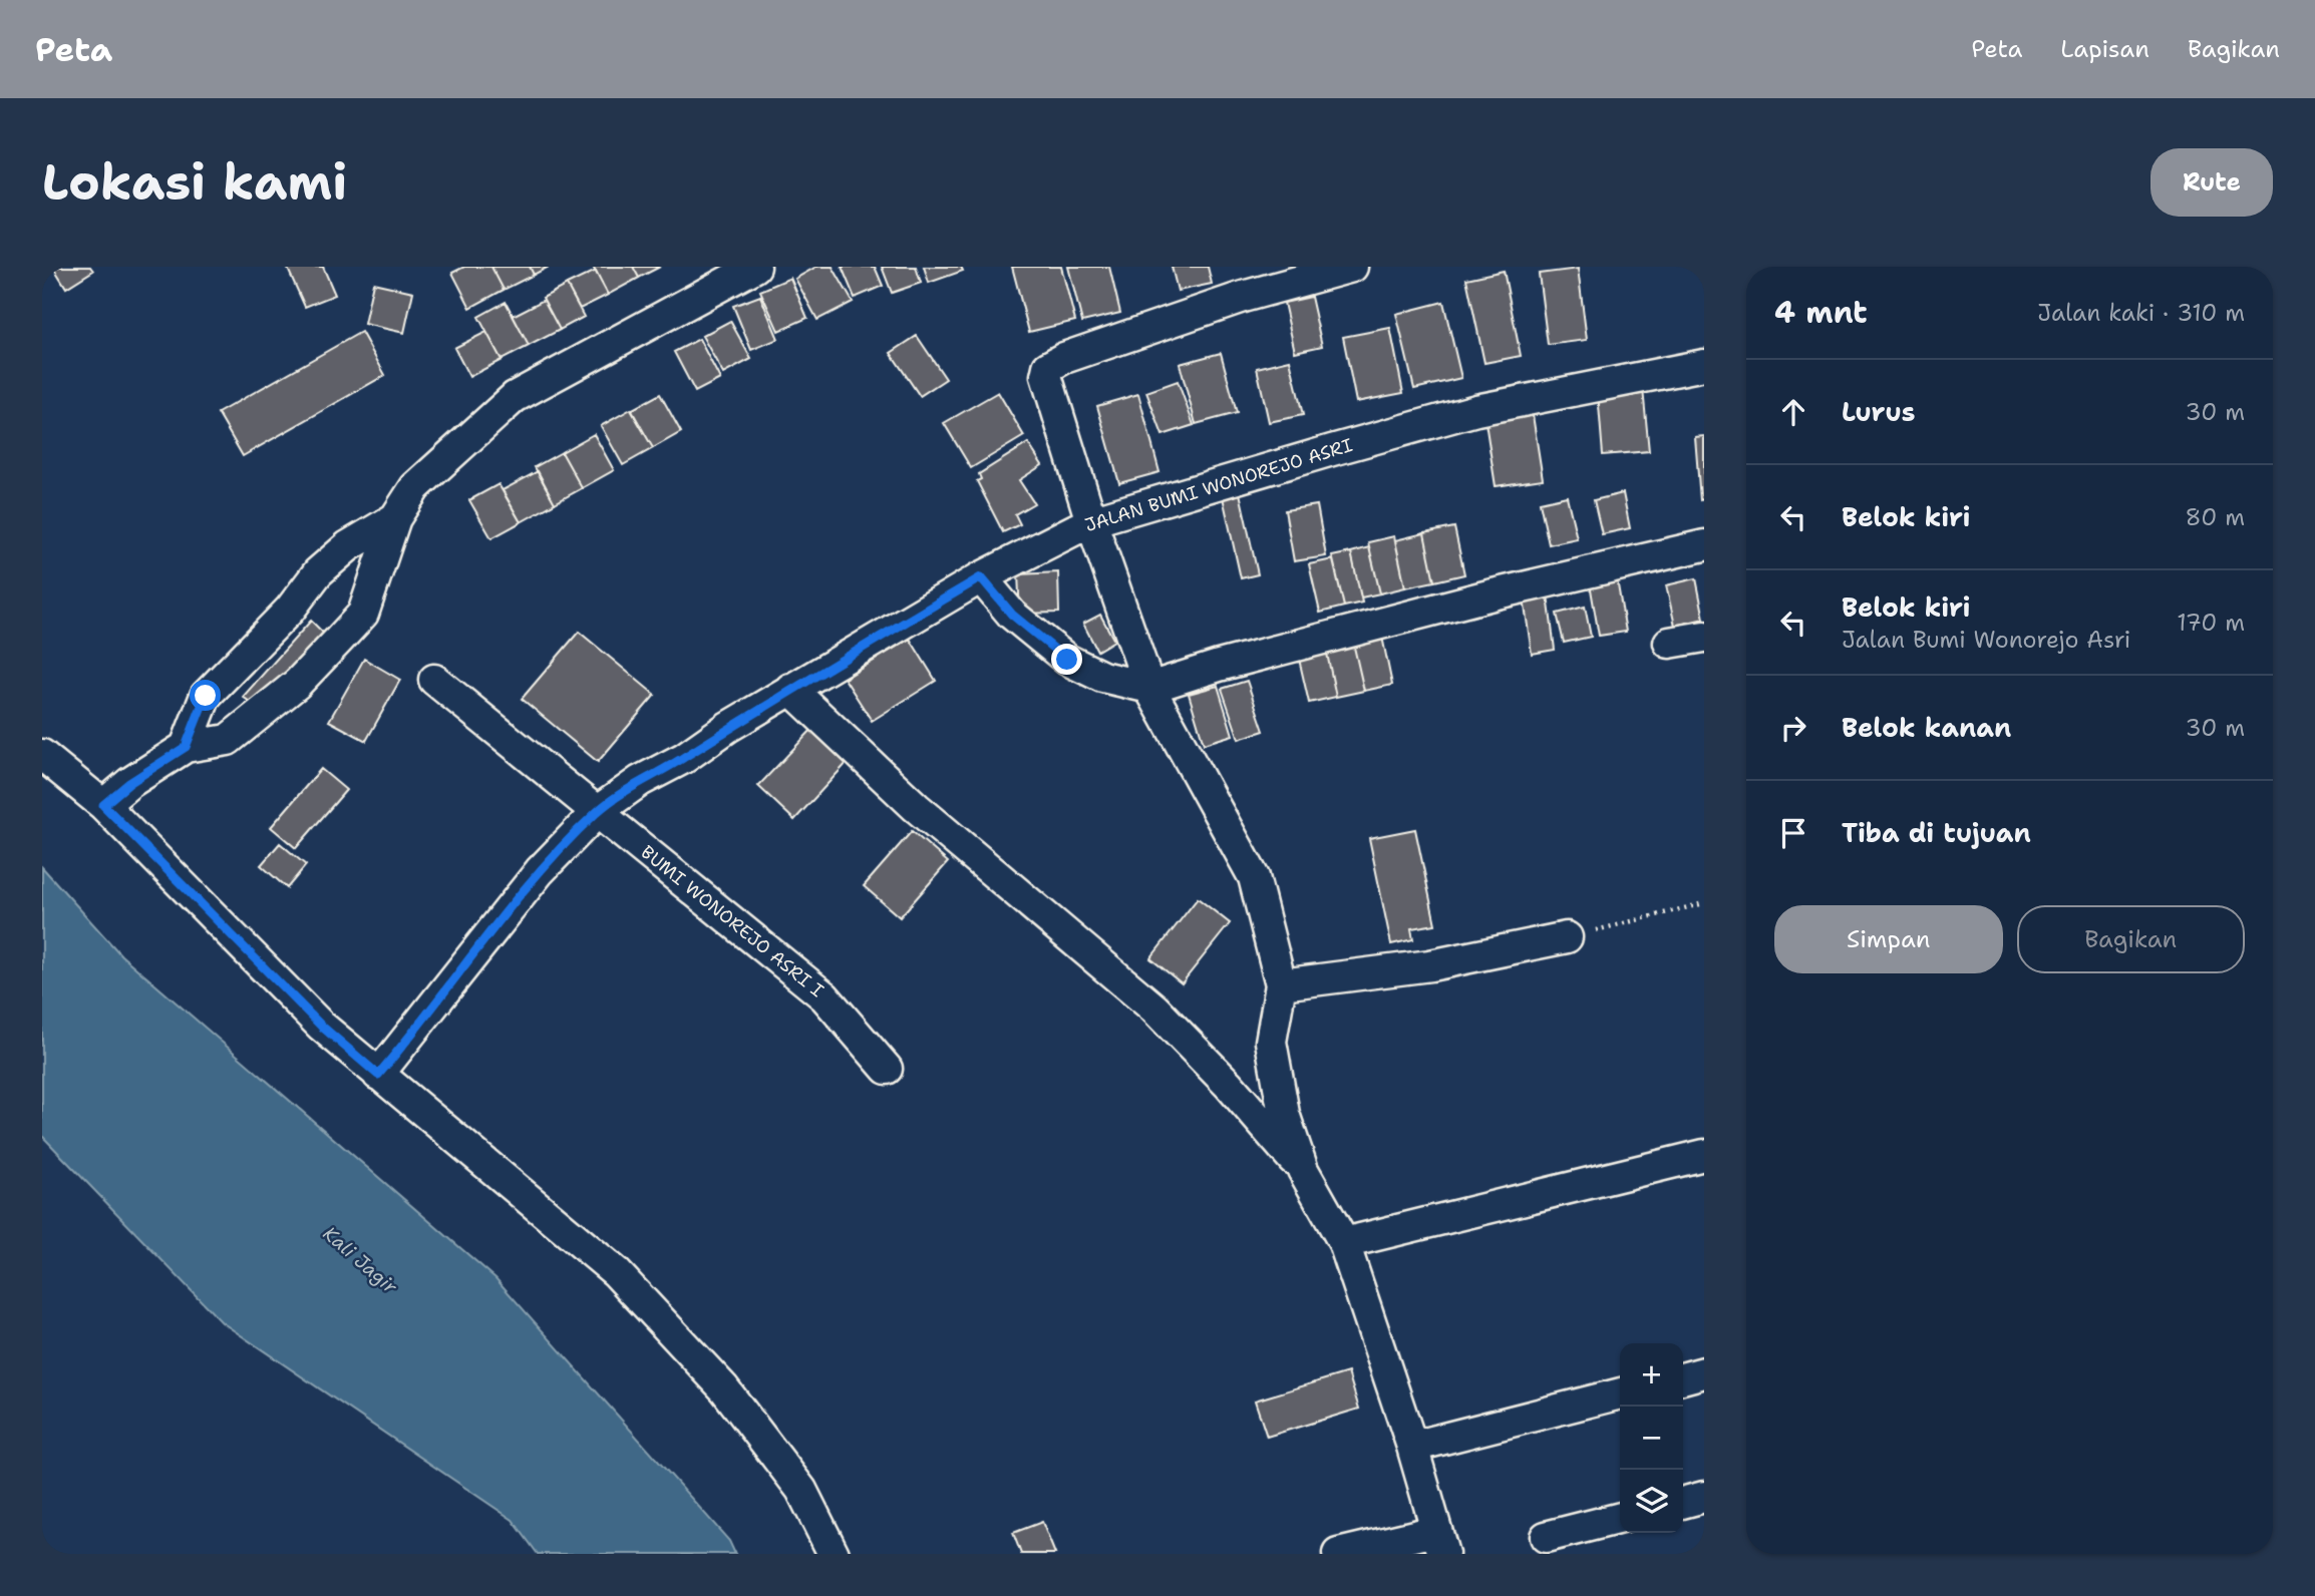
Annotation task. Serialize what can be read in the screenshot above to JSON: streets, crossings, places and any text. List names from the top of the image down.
{
  "streets": {
    "street": ["JALAN BUMI WONOREJO ASRI", "BUMI WONOREJO ASRI I"]
  },
  "crossings": [
    ["JALAN BUMI WONOREJO ASRI", "BUMI WONOREJO ASRI I"]
  ],
  "water": ["Kali Jagir"],
  "page": {
    "header": "Peta",
    "nav": ["Peta", "Lapisan", "Bagikan"],
    "buttons": [
      "Rute",
      ["Simpan", "Bagikan"]
    ],
    "title": "Lokasi kami",
    "heading": ["4 mnt", "Jalan kaki · 310 m"],
    "list": [
      ["Lurus", "30 m"],
      ["Belok kiri", "80 m"],
      ["Belok kiri", "Jalan Bumi Wonorejo Asri", "170 m"],
      ["Belok kanan", "30 m"],
      "Tiba di tujuan"
    ],
    "map_buttons": ["+", "−"]
  }
}
